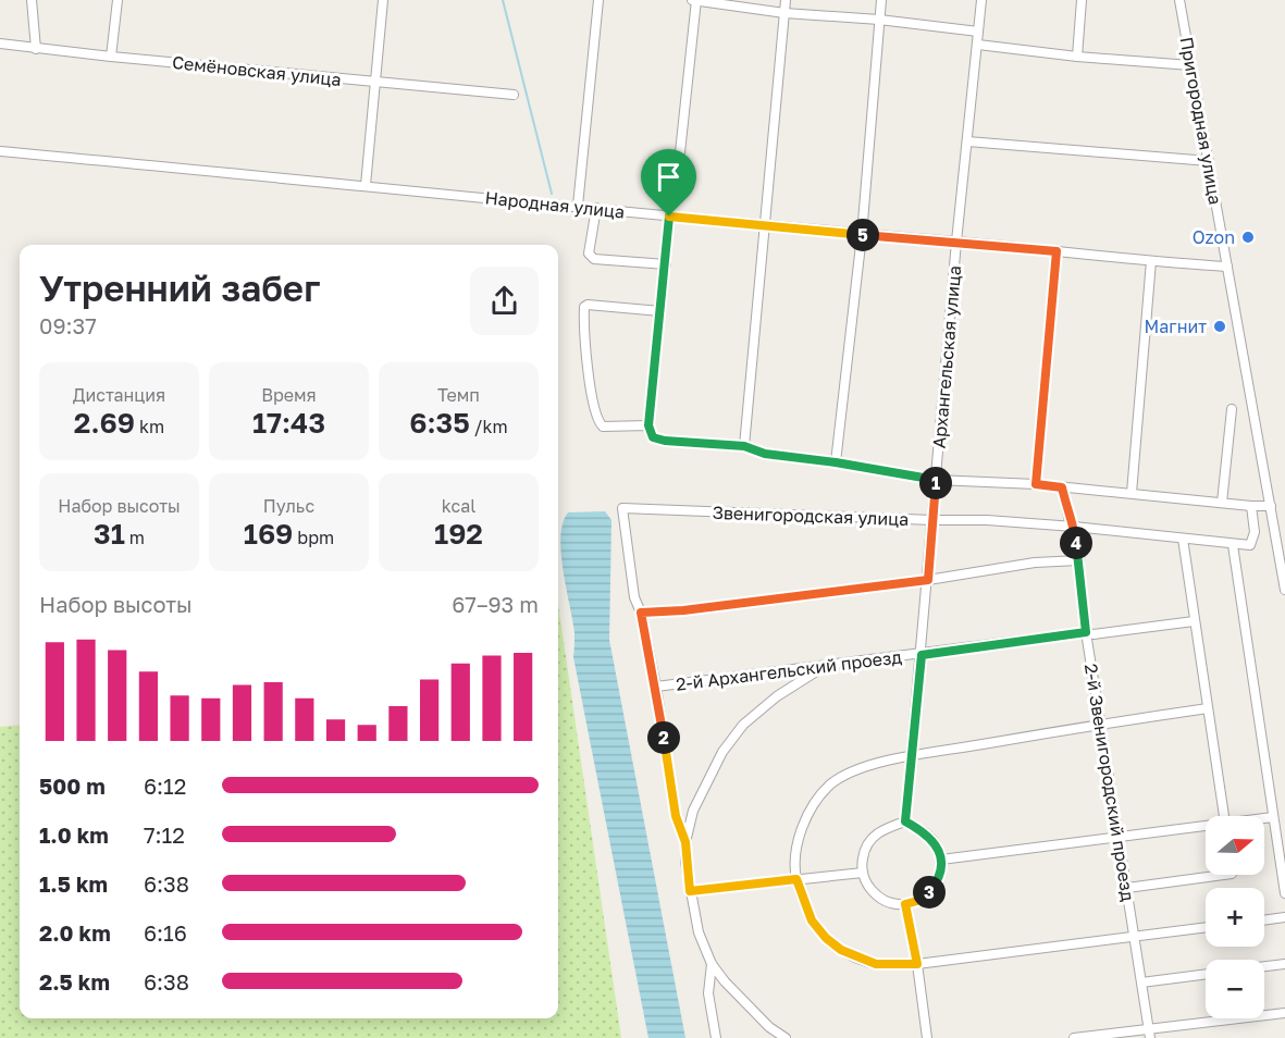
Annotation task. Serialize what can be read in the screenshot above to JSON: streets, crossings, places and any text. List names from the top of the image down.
{
  "streets": {
    "street": [
      "Семёновская улица",
      "Пригородная улица",
      "Народная улица",
      "Архангельская улица",
      "Звенигородская улица",
      "2-й Архангельский проезд",
      "2-й Звенигородский проезд"
    ]
  },
  "crossings": [
    ["Пригородная улица", "Народная улица"],
    ["Народная улица", "Архангельская улица"],
    ["Архангельская улица", "Звенигородская улица"],
    ["Звенигородская улица", "2-й Звенигородский проезд"],
    ["2-й Архангельский проезд", "2-й Звенигородский проезд"]
  ],
  "places": ["Ozon", "Магнит"],
  "north": "right",
  "page": {
    "pins": [
      "5",
      "1",
      "4",
      "2",
      "3"
    ],
    "heading": ["Утренний забег", "09:37"],
    "stats": [
      ["Дистанция", "2.69 km"],
      ["Время", "17:43"],
      ["Темп", "6:35 /km"],
      ["Набор высоты", "31 m"],
      ["Пульс", "169 bpm"],
      ["kcal", "192"]
    ],
    "chart": ["Набор высоты", "67–93 m"],
    "list": [
      {
        "name": "500 m",
        "note": "6:12"
      },
      {
        "name": "1.0 km",
        "note": "7:12"
      },
      {
        "name": "1.5 km",
        "note": "6:38"
      },
      {
        "name": "2.0 km",
        "note": "6:16"
      },
      {
        "name": "2.5 km",
        "note": "6:38"
      }
    ],
    "map_buttons": ["+", "−"]
  }
}
